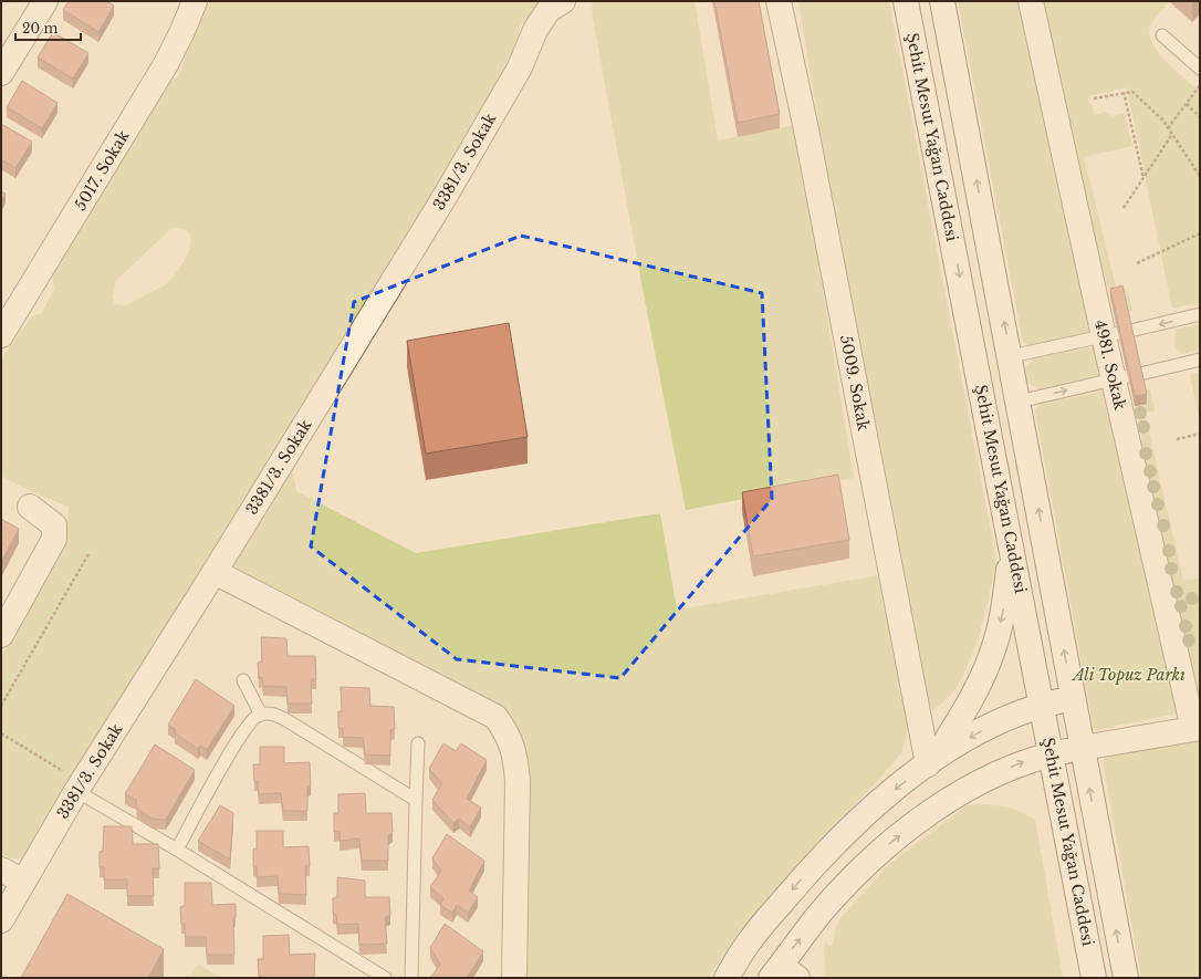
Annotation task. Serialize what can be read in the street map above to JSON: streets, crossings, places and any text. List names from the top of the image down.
{
  "streets": {
    "street": [
      "Şehit Mesut Yağan Caddesi",
      "3381/3. Sokak",
      "5017. Sokak",
      "4981. Sokak",
      "5009. Sokak"
    ]
  },
  "parks": ["Ali Topuz Parkı"],
  "scale_bar": "20 m"
}
